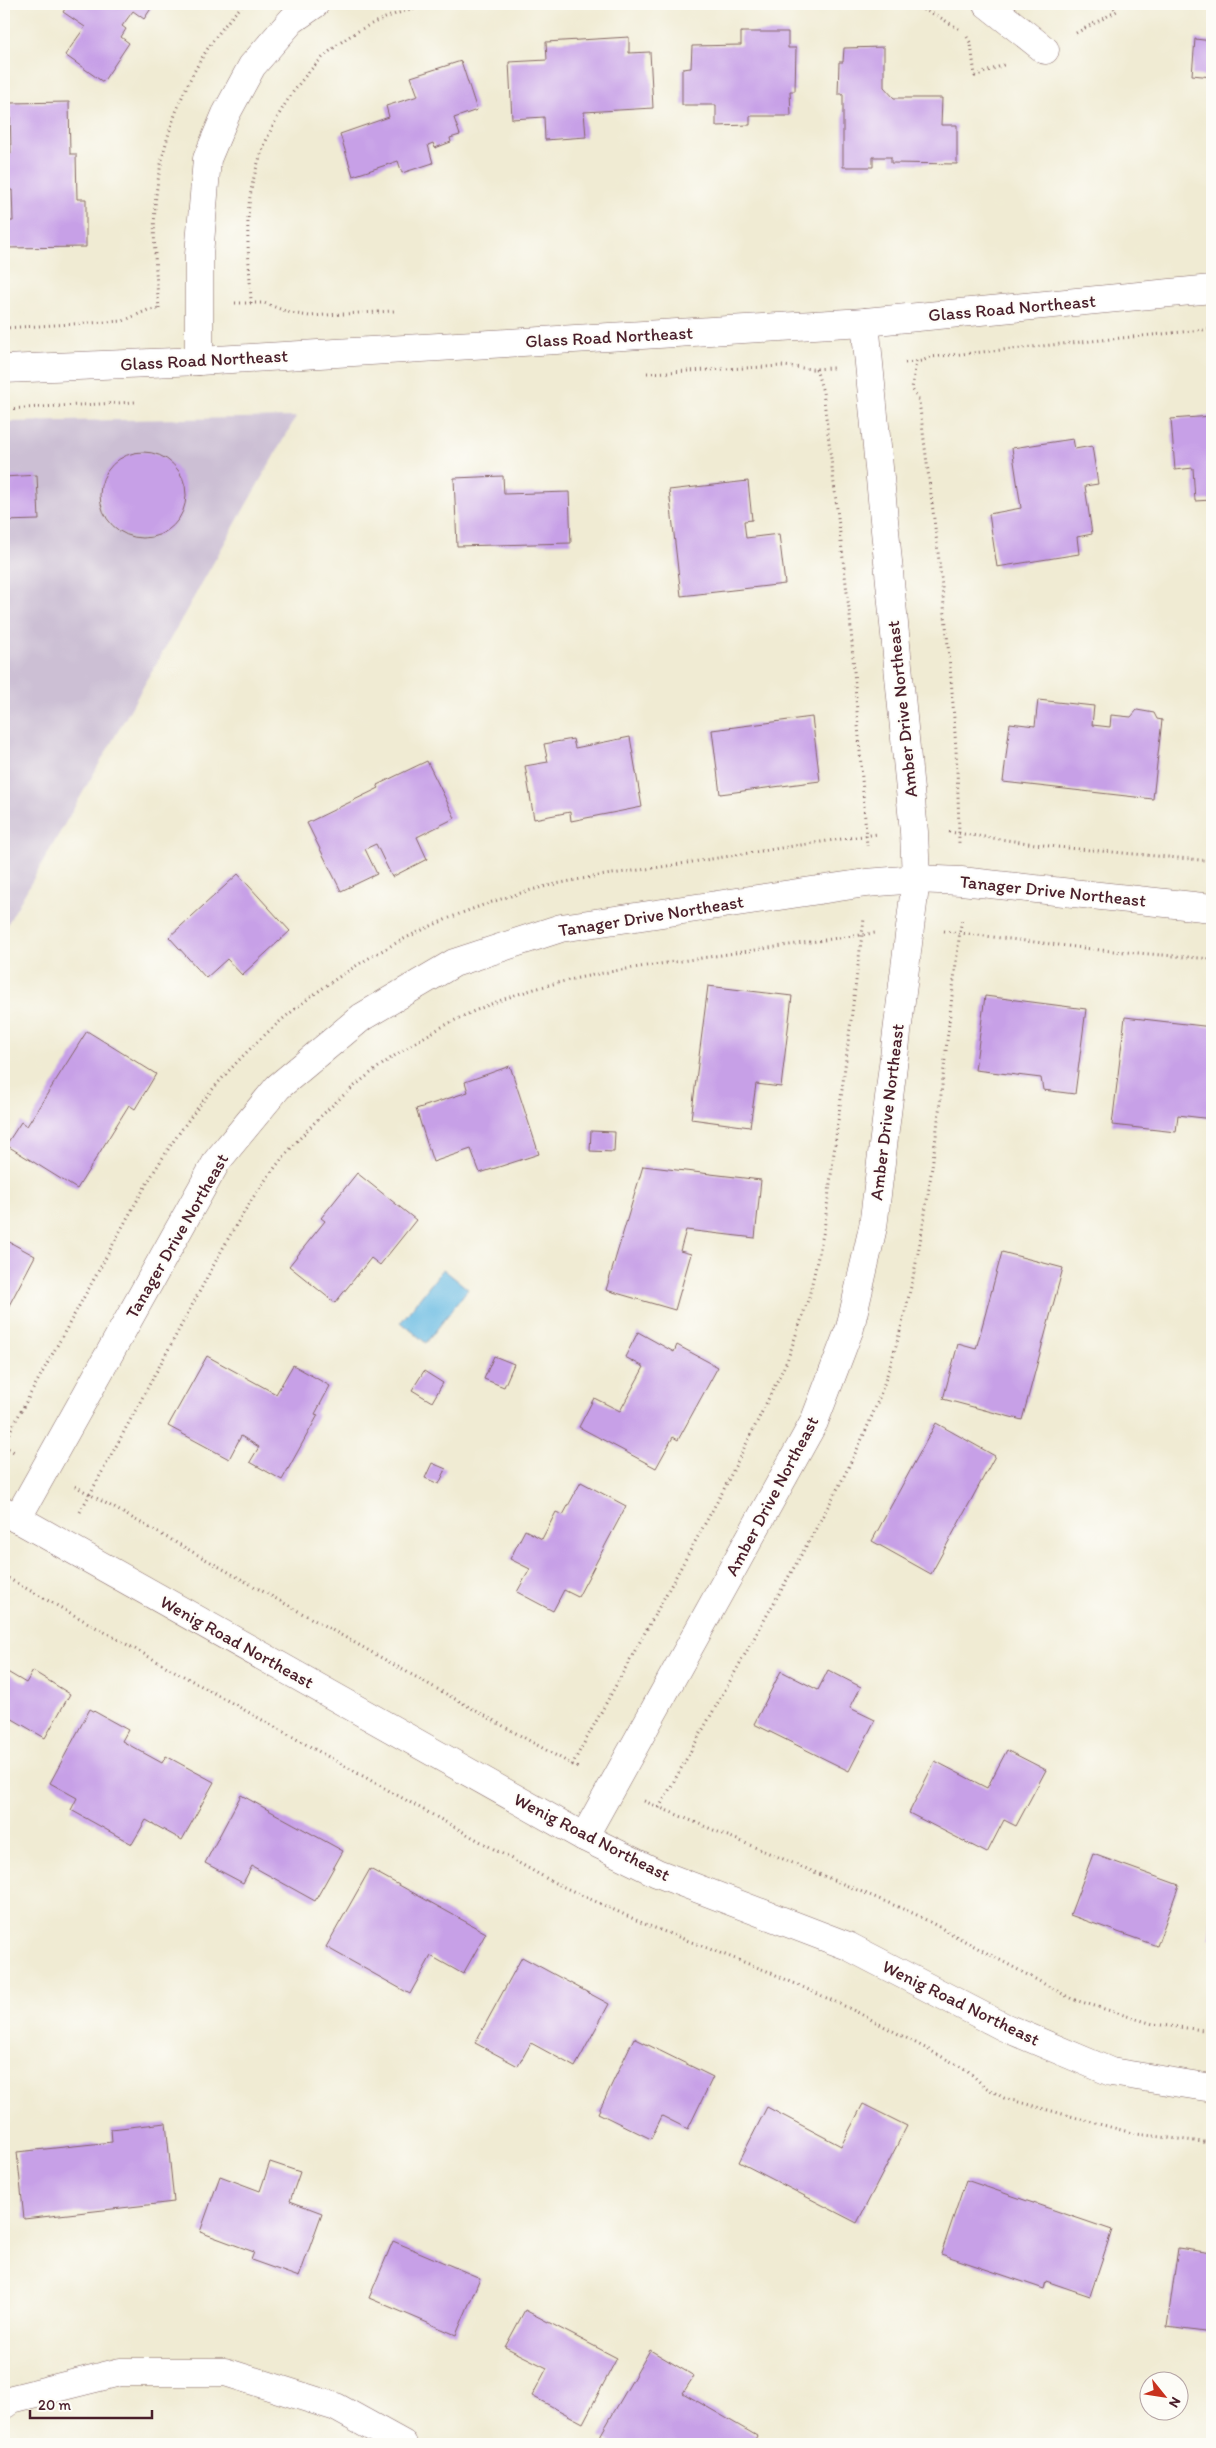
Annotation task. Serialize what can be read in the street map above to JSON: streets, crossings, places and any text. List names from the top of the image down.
{
  "streets": {
    "street": [
      "Glass Road Northeast",
      "Amber Drive Northeast",
      "Tanager Drive Northeast",
      "Wenig Road Northeast"
    ]
  },
  "crossings": [
    ["Glass Road Northeast", "Amber Drive Northeast"],
    ["Amber Drive Northeast", "Tanager Drive Northeast"],
    ["Amber Drive Northeast", "Wenig Road Northeast"],
    ["Tanager Drive Northeast", "Wenig Road Northeast"]
  ],
  "scale_bar": "20 m",
  "north": "bottom right"
}
